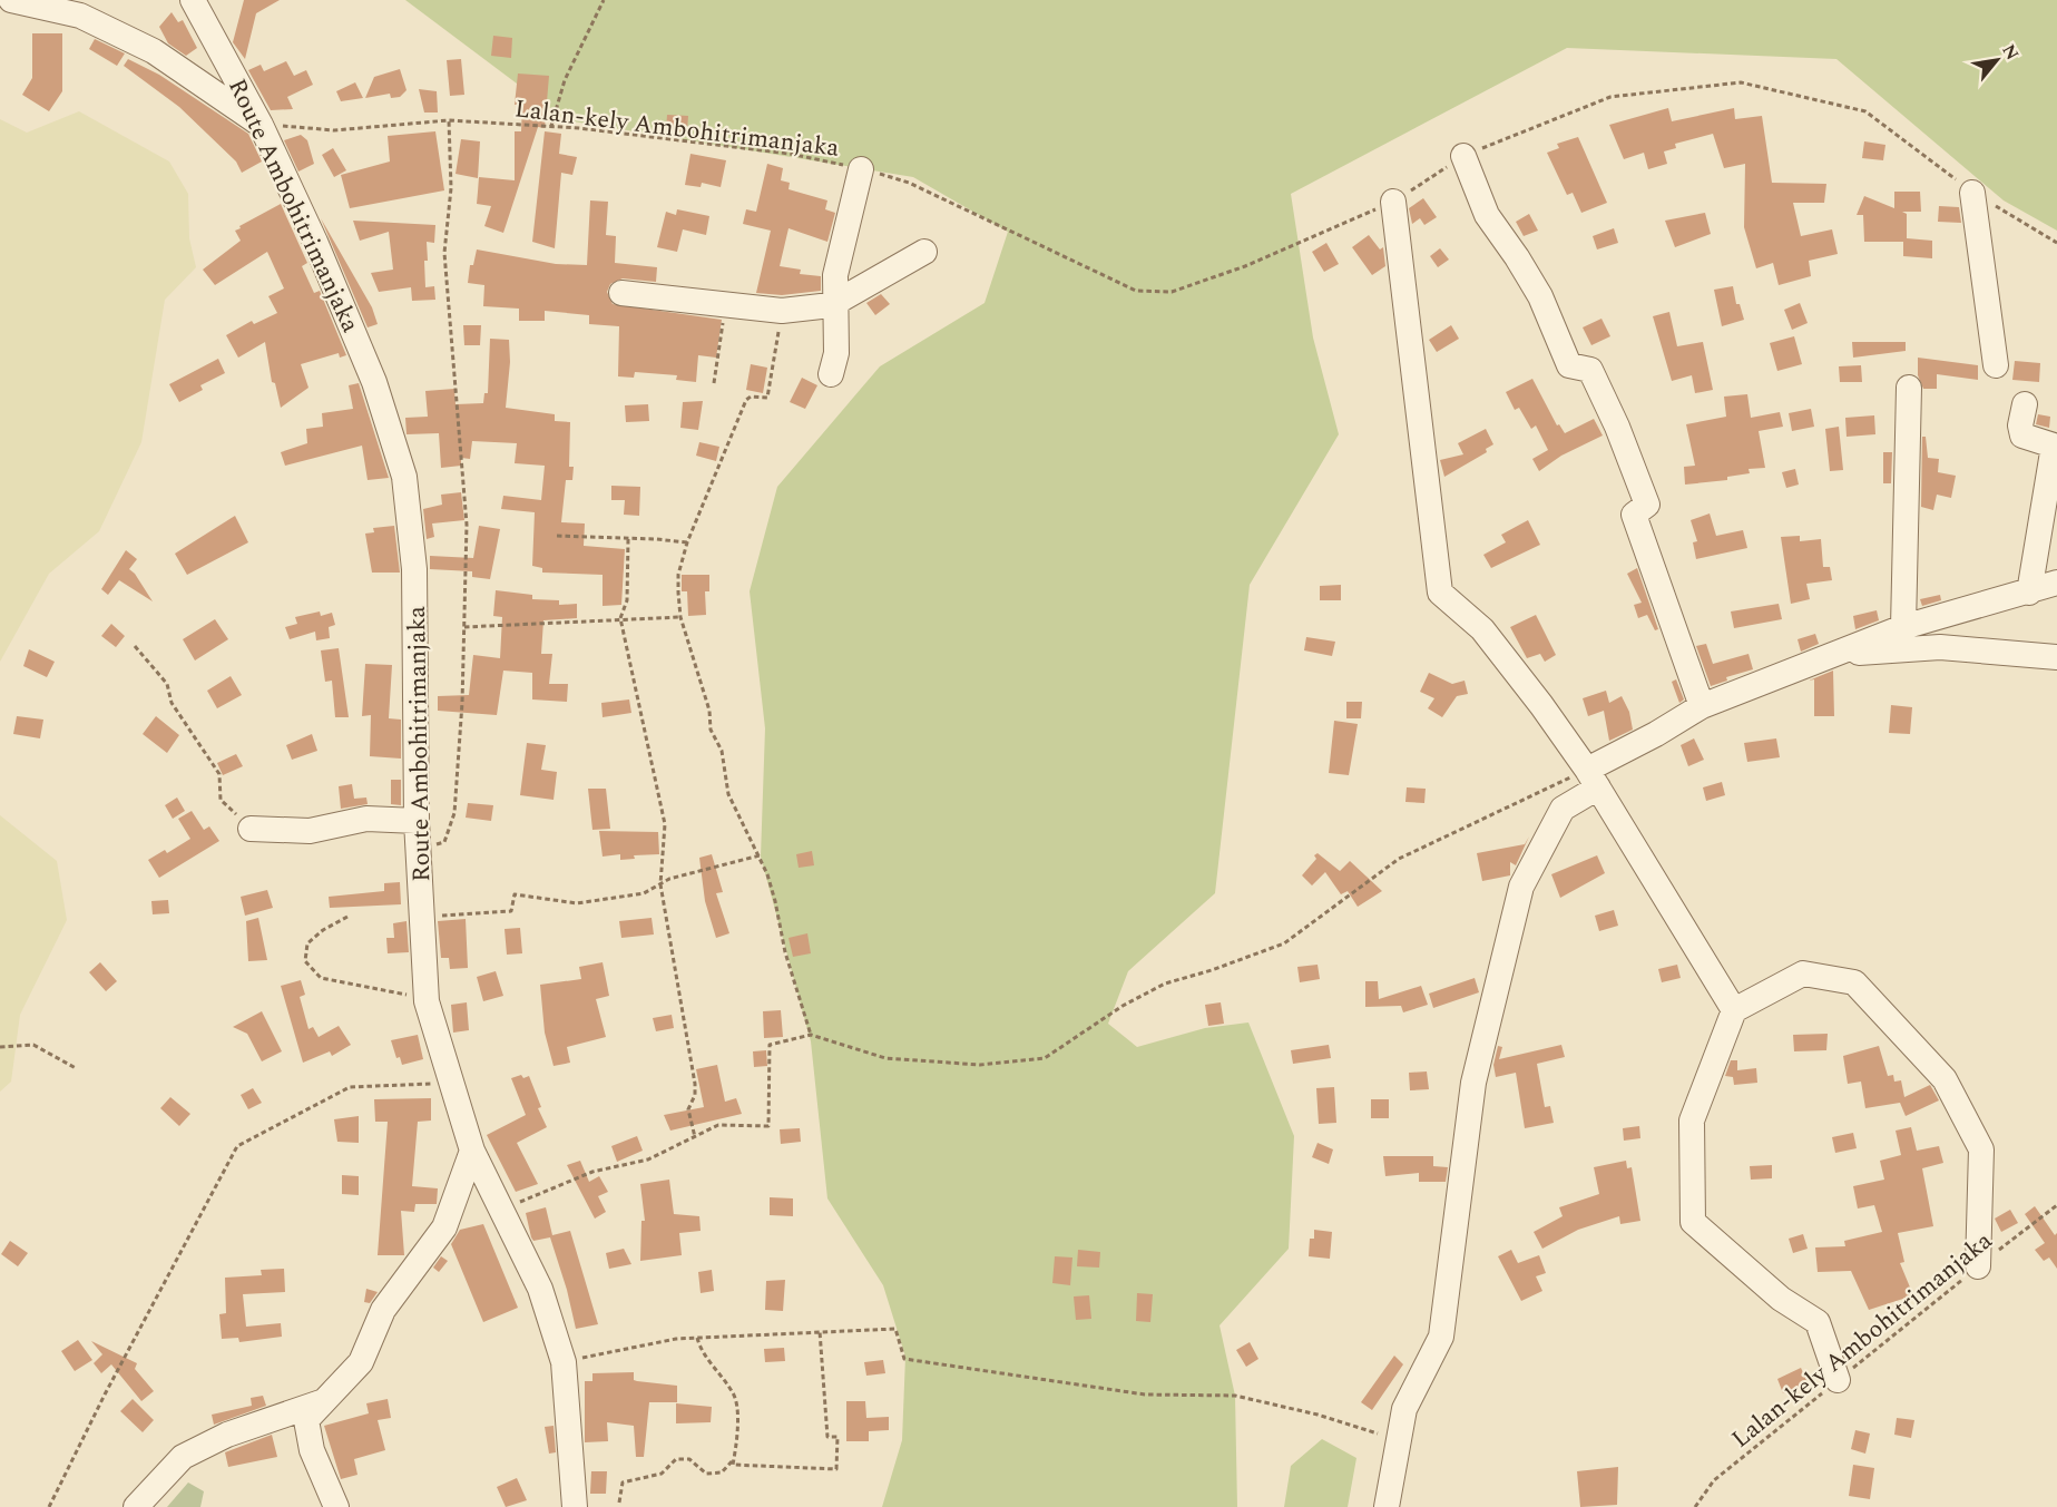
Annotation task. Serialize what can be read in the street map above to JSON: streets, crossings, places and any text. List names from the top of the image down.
{
  "streets": {
    "street": ["Route Ambohitrimanjaka"],
    "path": ["Lalan-kely Ambohitrimanjaka"]
  },
  "crossings": [
    ["Lalan-kely Ambohitrimanjaka", "Route Ambohitrimanjaka"]
  ],
  "north": "top right"
}
